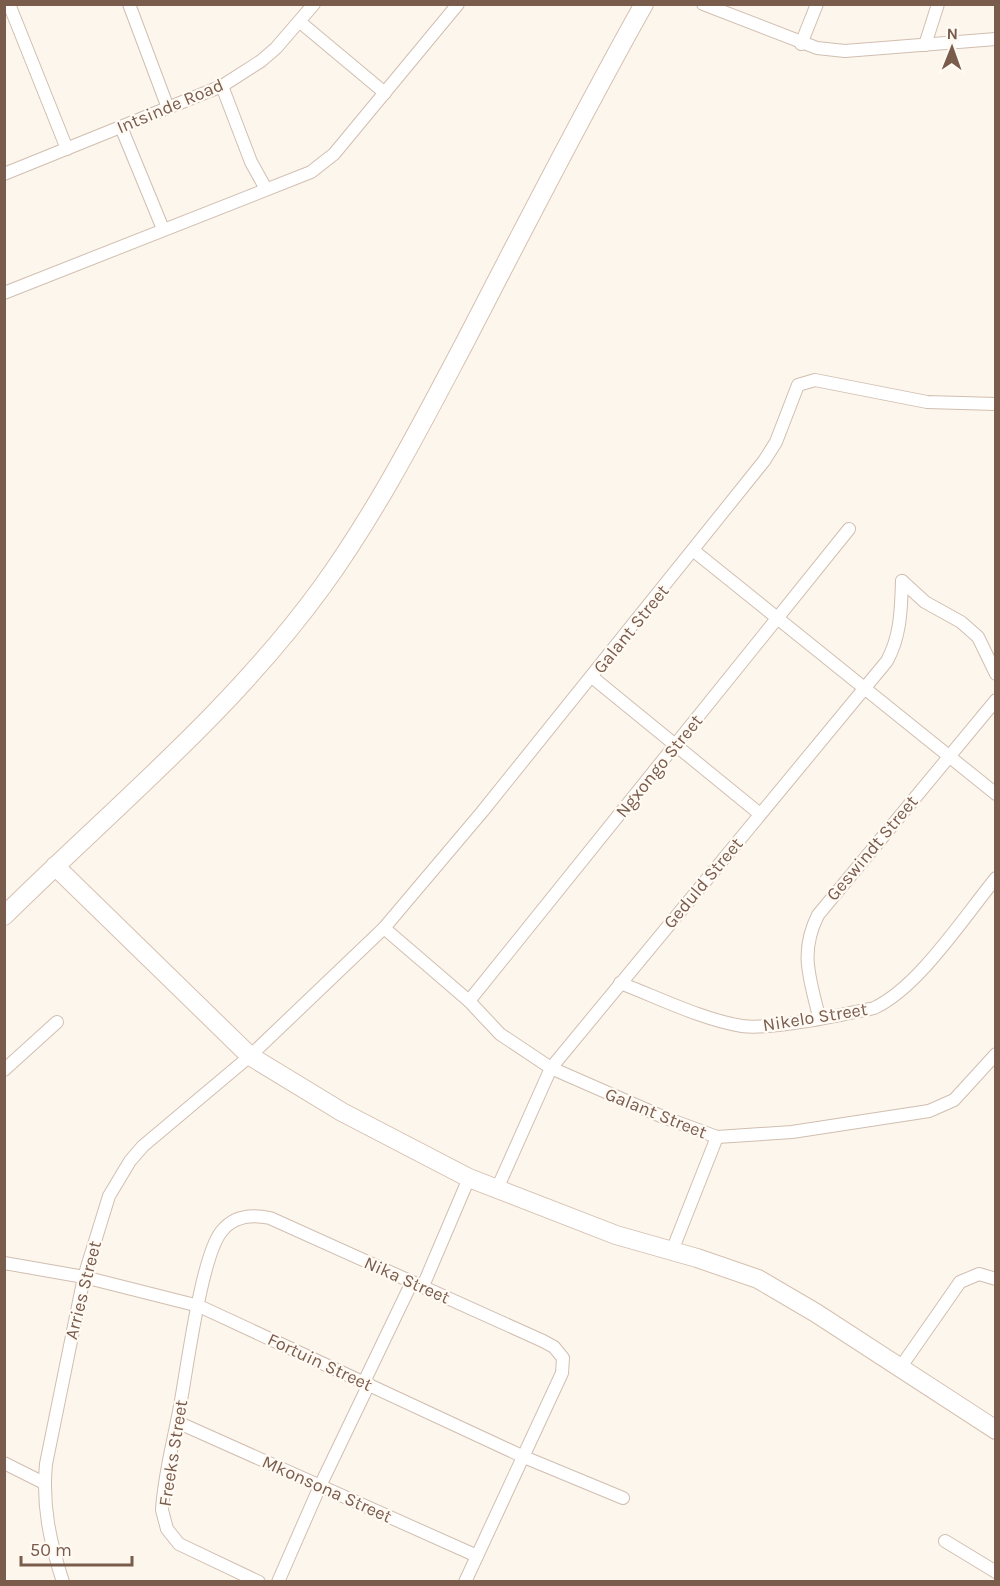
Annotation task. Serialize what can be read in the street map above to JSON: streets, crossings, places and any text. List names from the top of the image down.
{
  "streets": {
    "street": [
      "Intsinde Road",
      "Galant Street",
      "Ngxongo Street",
      "Geswindt Street",
      "Geduld Street",
      "Nikelo Street",
      "Nika Street",
      "Arries Street",
      "Fortuin Street",
      "Freeks Street",
      "Mkonsona Street"
    ]
  },
  "crossings": [
    ["Galant Street", "Ngxongo Street"],
    ["Galant Street", "Geduld Street"],
    ["Galant Street", "Arries Street"],
    ["Geswindt Street", "Nikelo Street"],
    ["Geduld Street", "Nikelo Street"],
    ["Nika Street", "Fortuin Street"],
    ["Nika Street", "Freeks Street"],
    ["Arries Street", "Fortuin Street"],
    ["Fortuin Street", "Freeks Street"],
    ["Freeks Street", "Mkonsona Street"]
  ],
  "scale_bar": "50 m",
  "north": "top"
}
